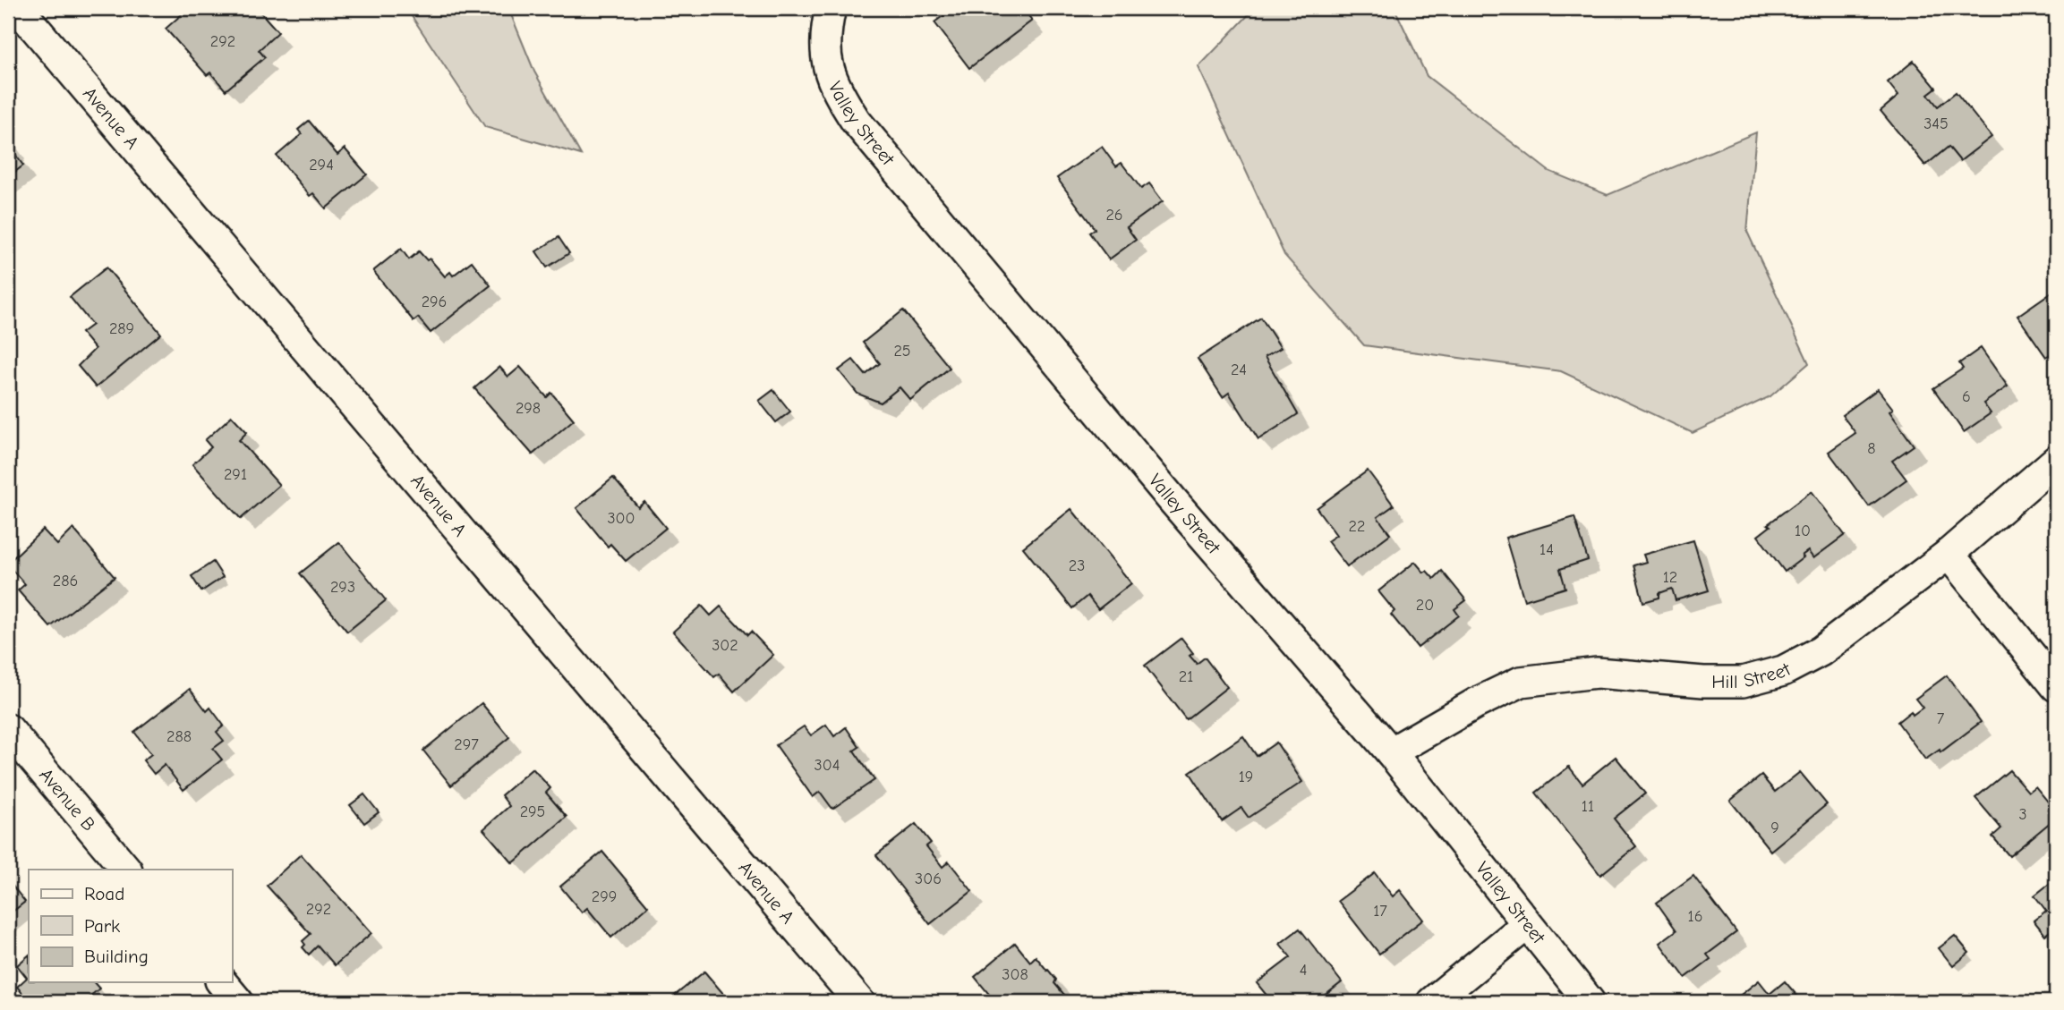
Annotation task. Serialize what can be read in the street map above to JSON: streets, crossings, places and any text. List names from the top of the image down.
{
  "streets": {
    "street": [
      "Avenue A",
      "Valley Street",
      "Hill Street",
      "Avenue B"
    ]
  },
  "crossings": [
    ["Valley Street", "Hill Street"]
  ],
  "house_numbers": [
    "292",
    "345",
    "294",
    "26",
    "296",
    "289",
    "25",
    "24",
    "6",
    "298",
    "8",
    "291",
    "300",
    "22",
    "10",
    "14",
    "23",
    "12",
    "286",
    "293",
    "20",
    "302",
    "21",
    "7",
    "288",
    "297",
    "304",
    "19",
    "11",
    "295",
    "3",
    "9",
    "306",
    "299",
    "292",
    "17",
    "16",
    "4",
    "308"
  ],
  "legend": ["Road", "Park", "Building"]
}
